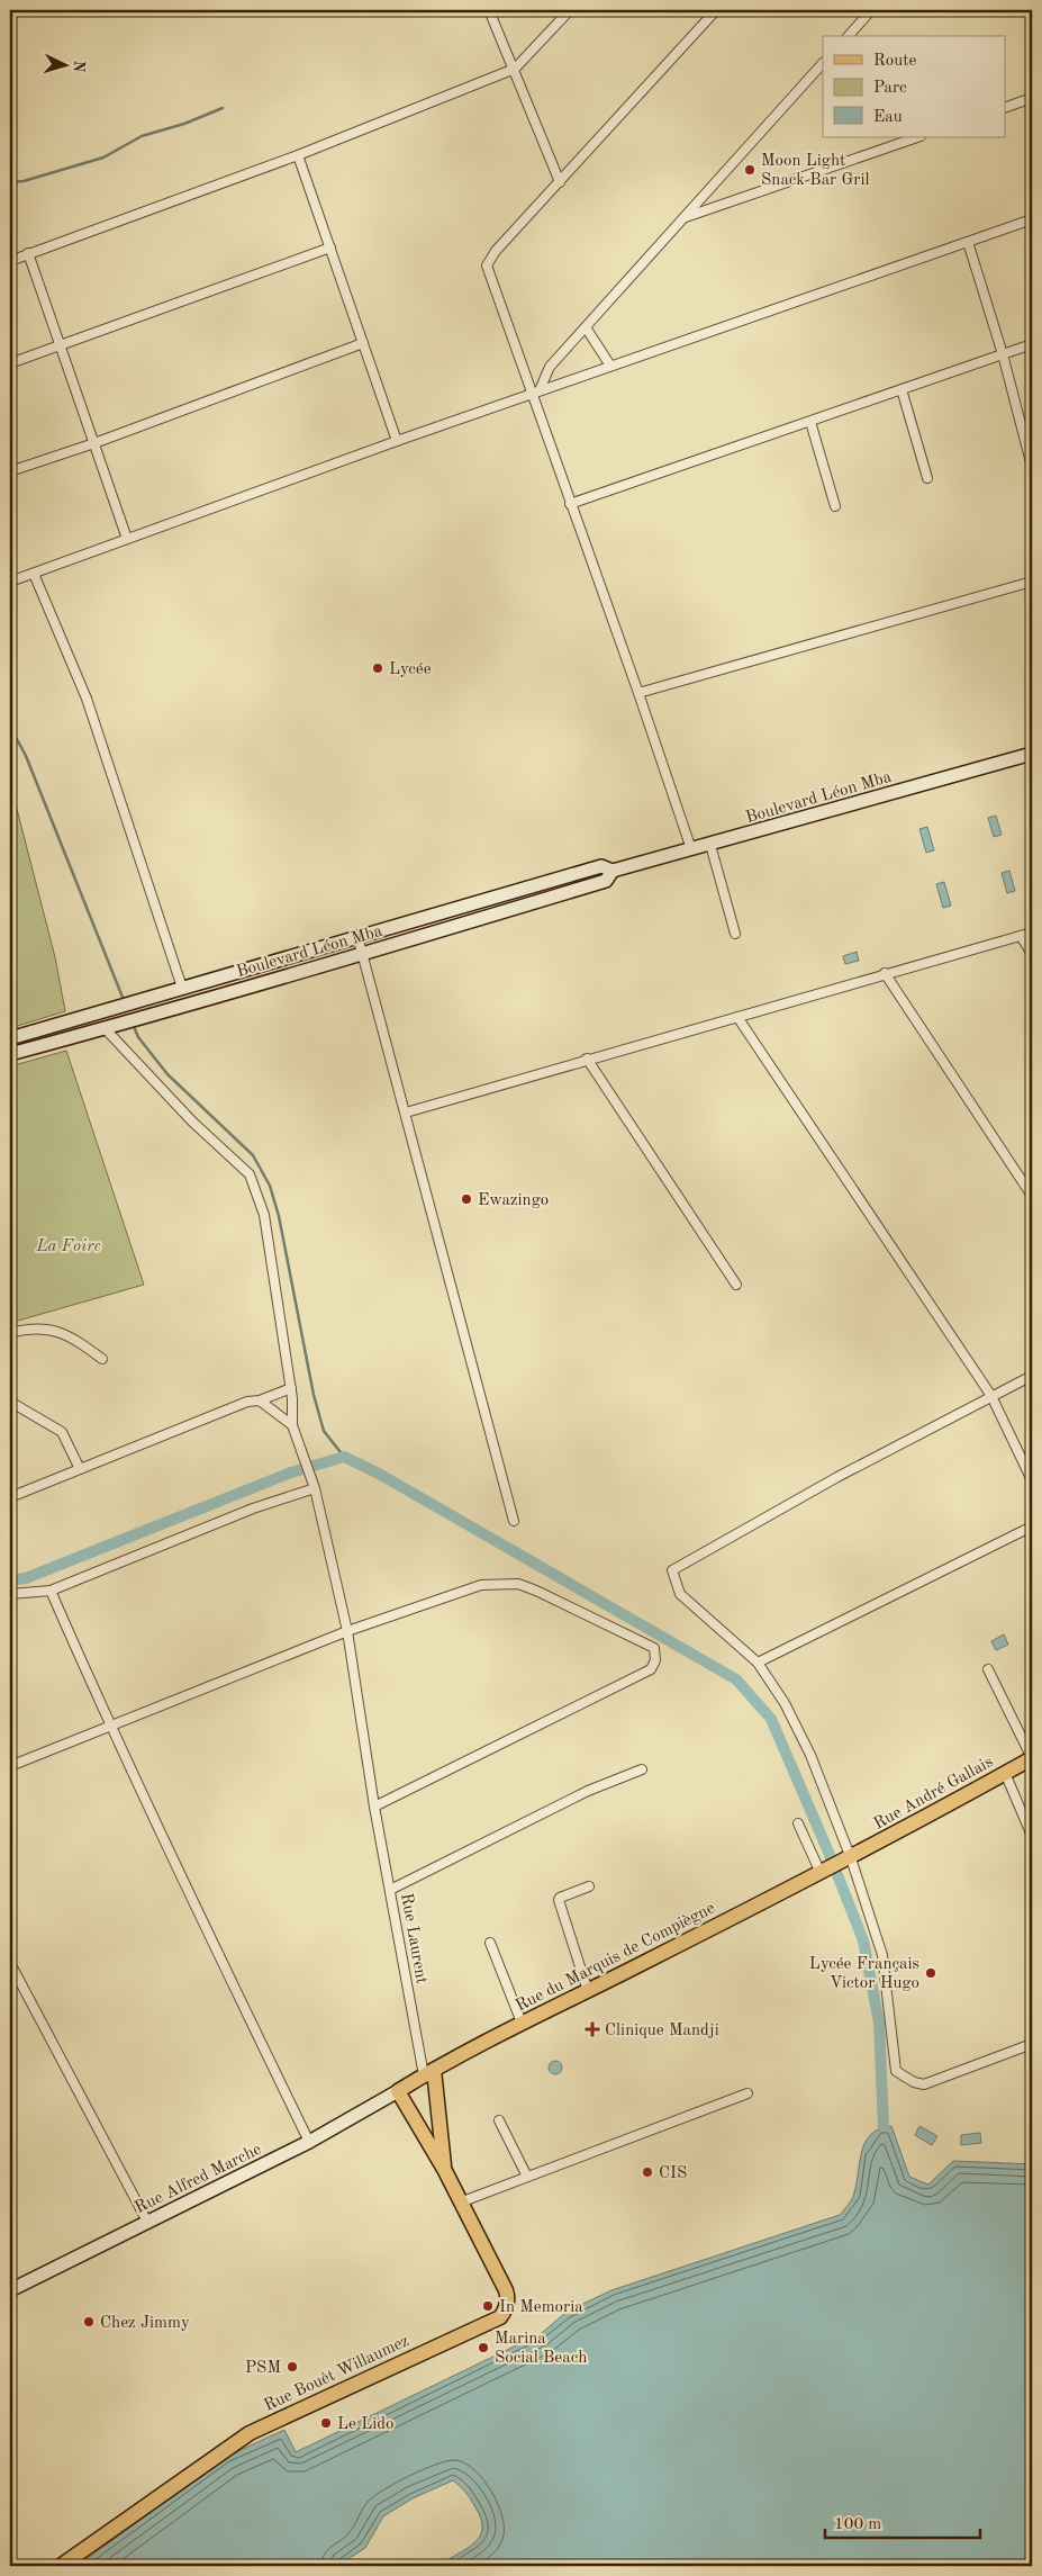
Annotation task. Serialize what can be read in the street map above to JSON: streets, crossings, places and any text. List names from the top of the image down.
{
  "streets": {
    "main road": ["Rue André Gallais", "Rue du Marquis de Compiègne", "Rue Bouêt Willaumez"],
    "street": ["Boulevard Léon Mba", "Rue Laurent", "Rue Alfred Marche"]
  },
  "crossings": [
    ["Boulevard Léon Mba", "Rue Laurent"],
    ["Rue André Gallais", "Rue du Marquis de Compiègne"],
    ["Rue Laurent", "Rue du Marquis de Compiègne"],
    ["Rue du Marquis de Compiègne", "Rue Alfred Marche"]
  ],
  "parks": ["La Foire"],
  "places": {
    "other": [
      "Moon Light Snack Bar Gril",
      "Lycée",
      "Ewazingo",
      "Lycée Français Victor Hugo",
      "CIS",
      "In Memoria",
      "Chez Jimmy",
      "Marina Social Beach",
      "PSM",
      "Le Lido"
    ],
    "health": ["Clinique Mandji"]
  },
  "legend": ["Route", "Parc", "Eau"],
  "scale_bar": "100 m",
  "north": "right"
}
